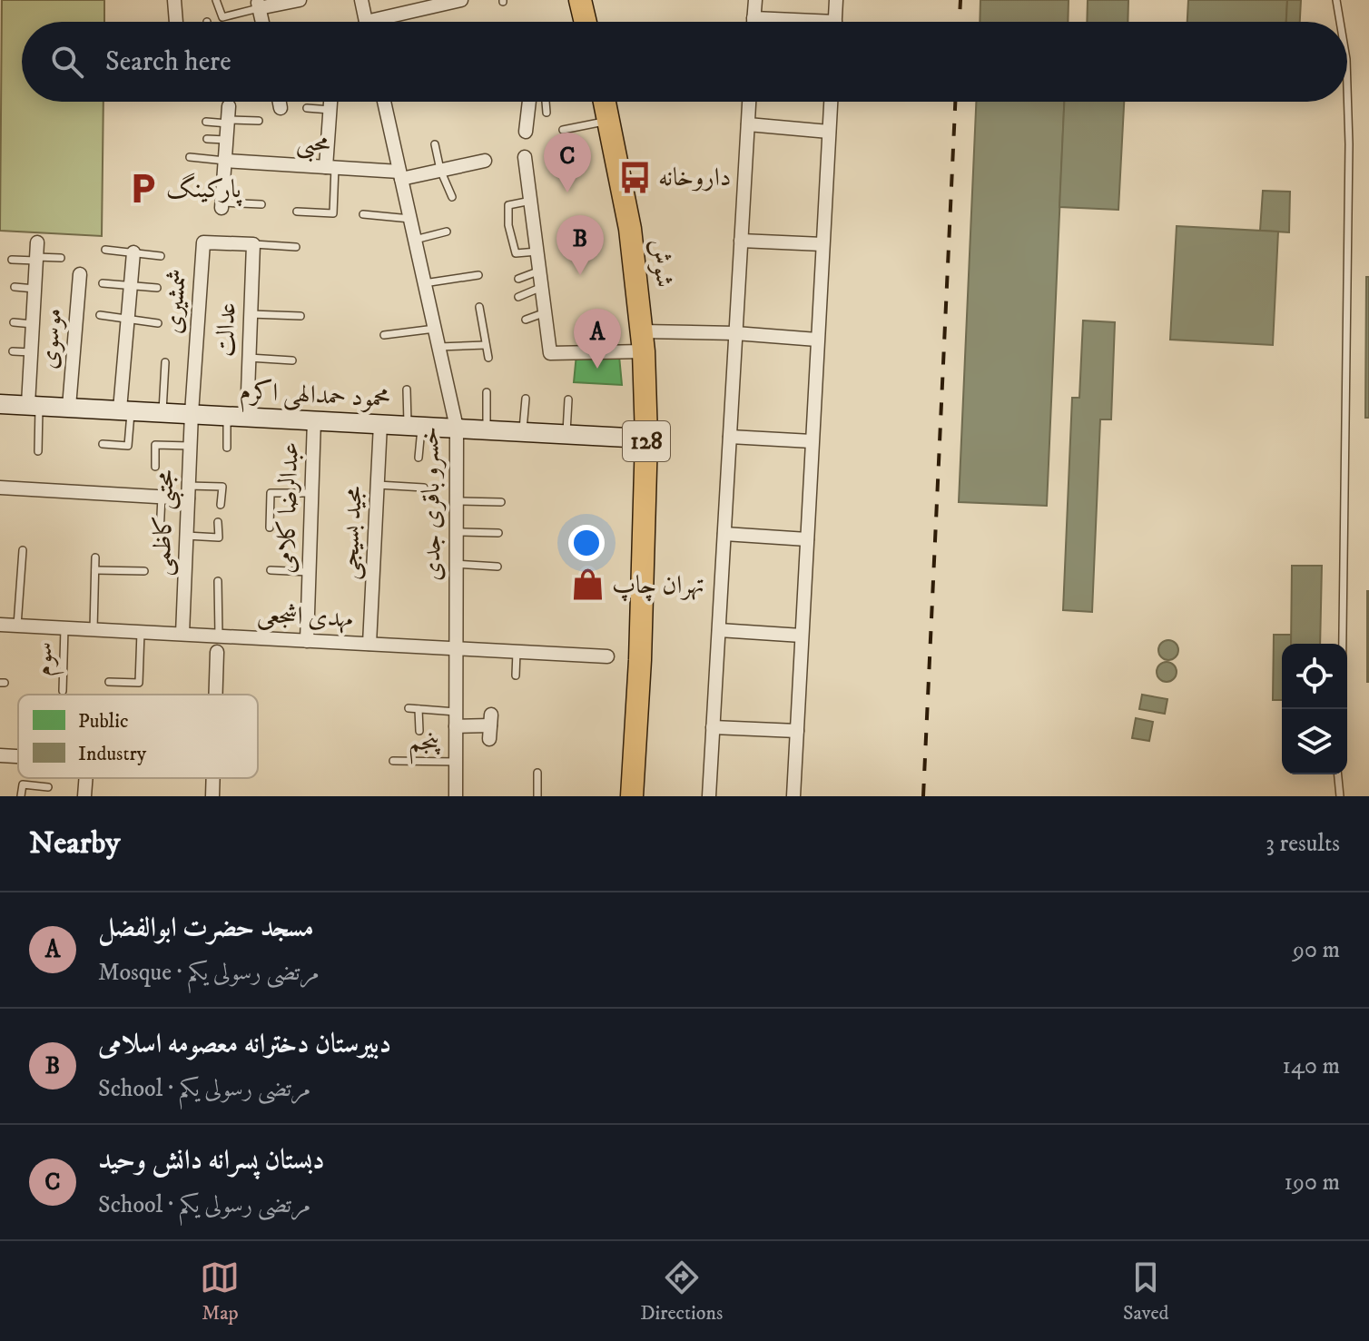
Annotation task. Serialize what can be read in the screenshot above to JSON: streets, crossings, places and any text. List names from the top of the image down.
{
  "streets": {
    "main road": ["شوش", "128"],
    "street": [
      "محبی",
      "شمشیری",
      "عدالت",
      "موسوی",
      "محمود حمدالهی اکرم",
      "خسرو باقری جدی",
      "عبدالرضا کلامی",
      "مجتبی کاظمی",
      "مجید بسیجی",
      "مهدی اشجعی"
    ],
    "lane": ["سوم", "پنجم"]
  },
  "crossings": [
    ["محبی", "خسرو باقری جدی"],
    ["شمشیری", "عدالت"],
    ["شمشیری", "محمود حمدالهی اکرم"],
    ["شمشیری", "مجتبی کاظمی"],
    ["عدالت", "محمود حمدالهی اکرم"],
    ["موسوی", "محمود حمدالهی اکرم"],
    ["محمود حمدالهی اکرم", "خسرو باقری جدی"],
    ["محمود حمدالهی اکرم", "عبدالرضا کلامی"],
    ["محمود حمدالهی اکرم", "مجتبی کاظمی"],
    ["محمود حمدالهی اکرم", "مجید بسیجی"],
    ["خسرو باقری جدی", "مهدی اشجعی"],
    ["خسرو باقری جدی", "پنجم"],
    ["عبدالرضا کلامی", "مهدی اشجعی"],
    ["مجتبی کاظمی", "مهدی اشجعی"],
    ["مجید بسیجی", "مهدی اشجعی"],
    ["مهدی اشجعی", "سوم"]
  ],
  "places": {
    "bus stop": ["داروخانه"],
    "parking": ["پارکینگ"],
    "shop": ["تهران چاپ"]
  },
  "legend": ["Public", "Industry"],
  "page": {
    "search": "Search here",
    "pins": ["C", "B", "A"],
    "heading": ["Nearby", "3 results"],
    "list": [
      {
        "mark": "A",
        "name": "مسجد حضرت ابوالفضل",
        "note": "Mosque · مرتضی رسولی یکم",
        "value": "90 m"
      },
      {
        "mark": "B",
        "name": "دبیرستان دخترانه معصومه اسلامی",
        "note": "School · مرتضی رسولی یکم",
        "value": "140 m"
      },
      {
        "mark": "C",
        "name": "دبستان پسرانه دانش وحید",
        "note": "School · مرتضی رسولی یکم",
        "value": "190 m"
      }
    ],
    "nav": ["Map", "Directions", "Saved"]
  }
}
